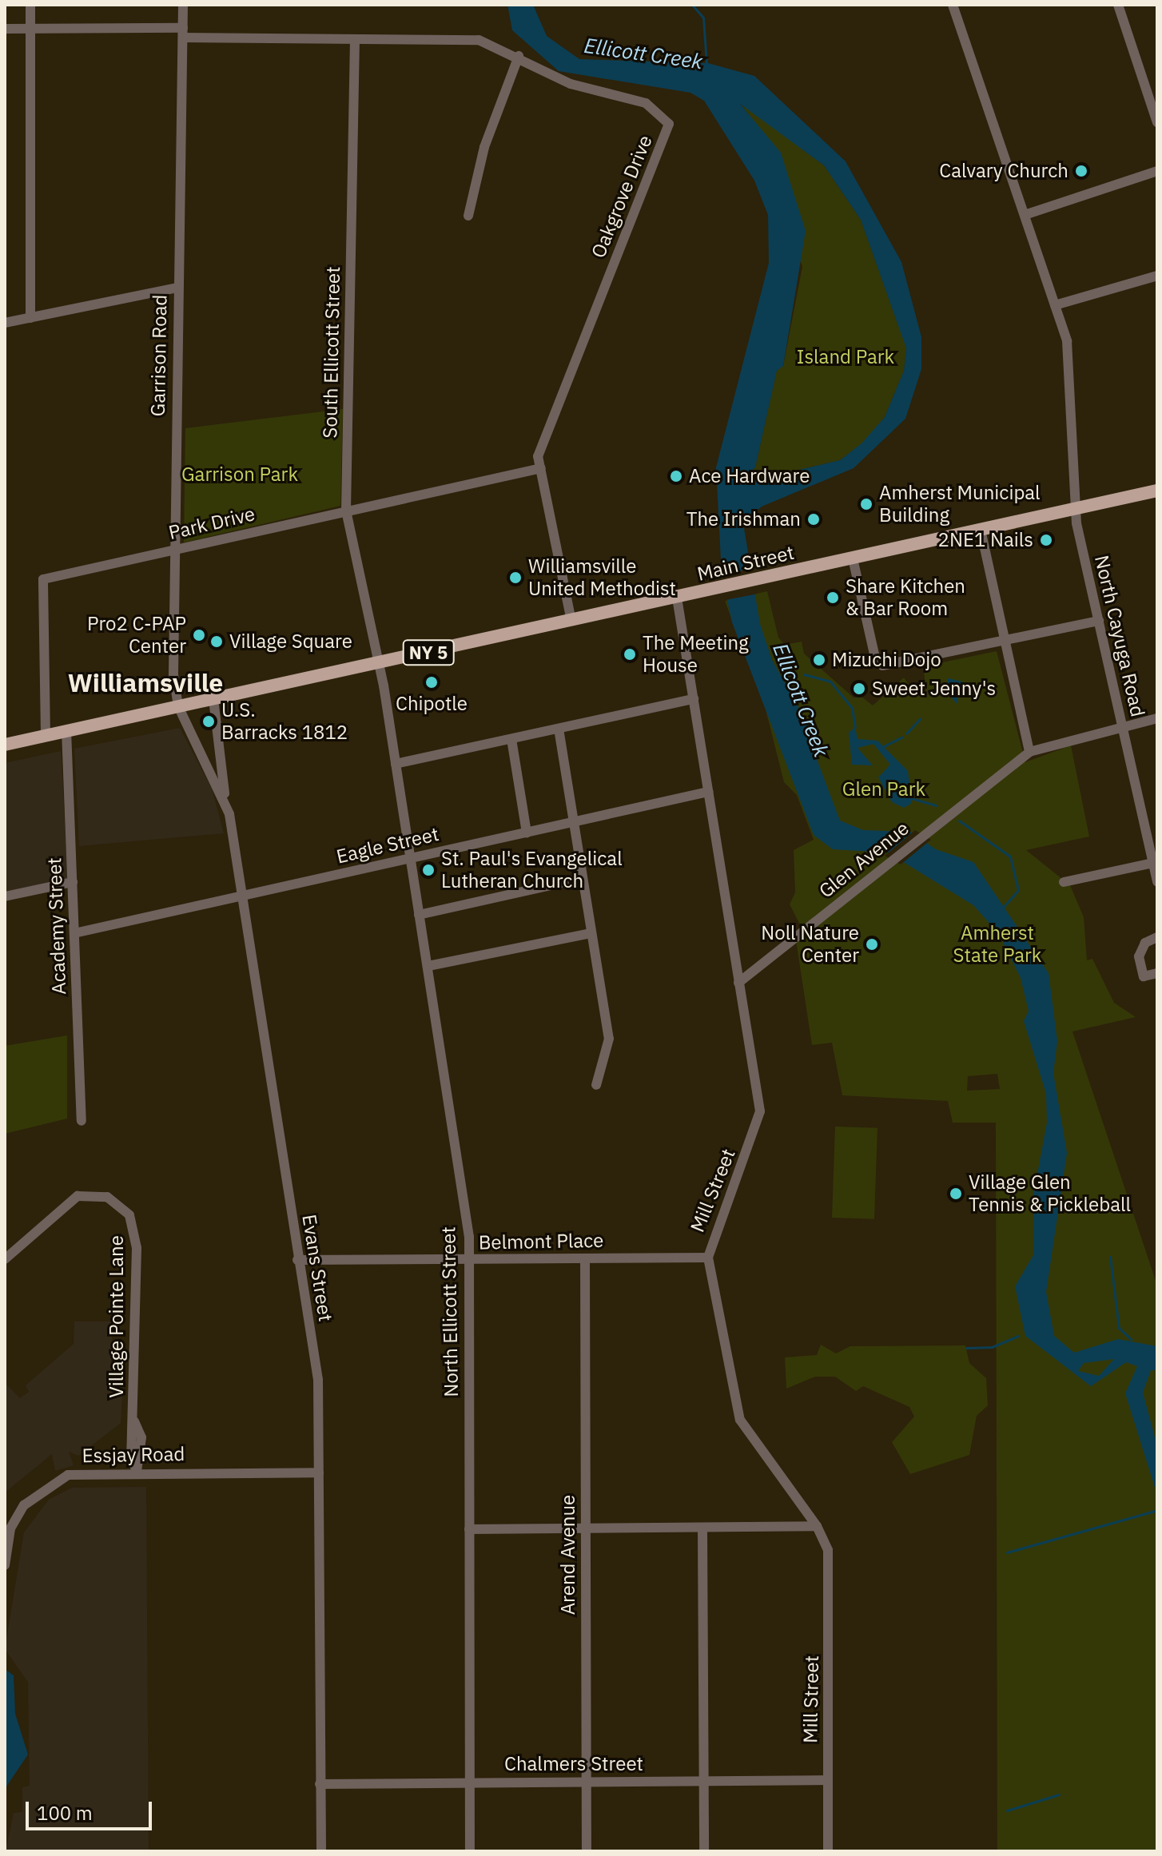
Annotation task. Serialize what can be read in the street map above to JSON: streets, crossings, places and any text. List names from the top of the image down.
{
  "streets": {
    "main road": ["Main Street", "NY 5"],
    "street": [
      "Oakgrove Drive",
      "South Ellicott Street",
      "Garrison Road",
      "Park Drive",
      "North Cayuga Road",
      "Eagle Street",
      "Glen Avenue",
      "Academy Street",
      "Mill Street",
      "Belmont Place",
      "Evans Street",
      "North Ellicott Street",
      "Village Pointe Lane",
      "Essjay Road",
      "Arend Avenue",
      "Chalmers Street"
    ]
  },
  "crossings": [
    ["Oakgrove Drive", "South Ellicott Street"],
    ["Oakgrove Drive", "Garrison Road"],
    ["Oakgrove Drive", "Park Drive"],
    ["Oakgrove Drive", "Main Street"],
    ["South Ellicott Street", "Park Drive"],
    ["South Ellicott Street", "Main Street"],
    ["South Ellicott Street", "North Ellicott Street"],
    ["Garrison Road", "Park Drive"],
    ["Garrison Road", "Main Street"],
    ["Garrison Road", "Evans Street"],
    ["Park Drive", "Main Street"],
    ["Main Street", "North Cayuga Road"],
    ["Main Street", "Academy Street"],
    ["Main Street", "Mill Street"],
    ["Main Street", "Evans Street"],
    ["Main Street", "North Ellicott Street"],
    ["North Cayuga Road", "Glen Avenue"],
    ["Eagle Street", "Academy Street"],
    ["Eagle Street", "Mill Street"],
    ["Eagle Street", "Evans Street"],
    ["Eagle Street", "North Ellicott Street"],
    ["Glen Avenue", "Mill Street"],
    ["Mill Street", "Belmont Place"],
    ["Mill Street", "Chalmers Street"],
    ["Belmont Place", "Evans Street"],
    ["Belmont Place", "North Ellicott Street"],
    ["Belmont Place", "Arend Avenue"],
    ["Evans Street", "Essjay Road"],
    ["Evans Street", "Chalmers Street"],
    ["North Ellicott Street", "Chalmers Street"],
    ["Village Pointe Lane", "Essjay Road"],
    ["Arend Avenue", "Chalmers Street"]
  ],
  "districts": ["Williamsville"],
  "water": ["Ellicott Creek"],
  "parks": [
    "Island Park",
    "Garrison Park",
    "Glen Park",
    "Amherst State Park"
  ],
  "places": [
    "Calvary Church",
    "Ace Hardware",
    "Amherst Municipal Building",
    "The Irishman",
    "2NE1 Nails",
    "Williamsville United Methodist",
    "Share Kitchen & Bar Room",
    "Pro2 C-PAP Center",
    "Village Square",
    "The Meeting House",
    "Mizuchi Dojo",
    "Chipotle",
    "Sweet Jenny's",
    "U.S. Barracks 1812",
    "St. Paul's Evangelical Lutheran Church",
    "Noll Nature Center",
    "Village Glen Tennis & Pickleball"
  ],
  "scale_bar": "100 m"
}
